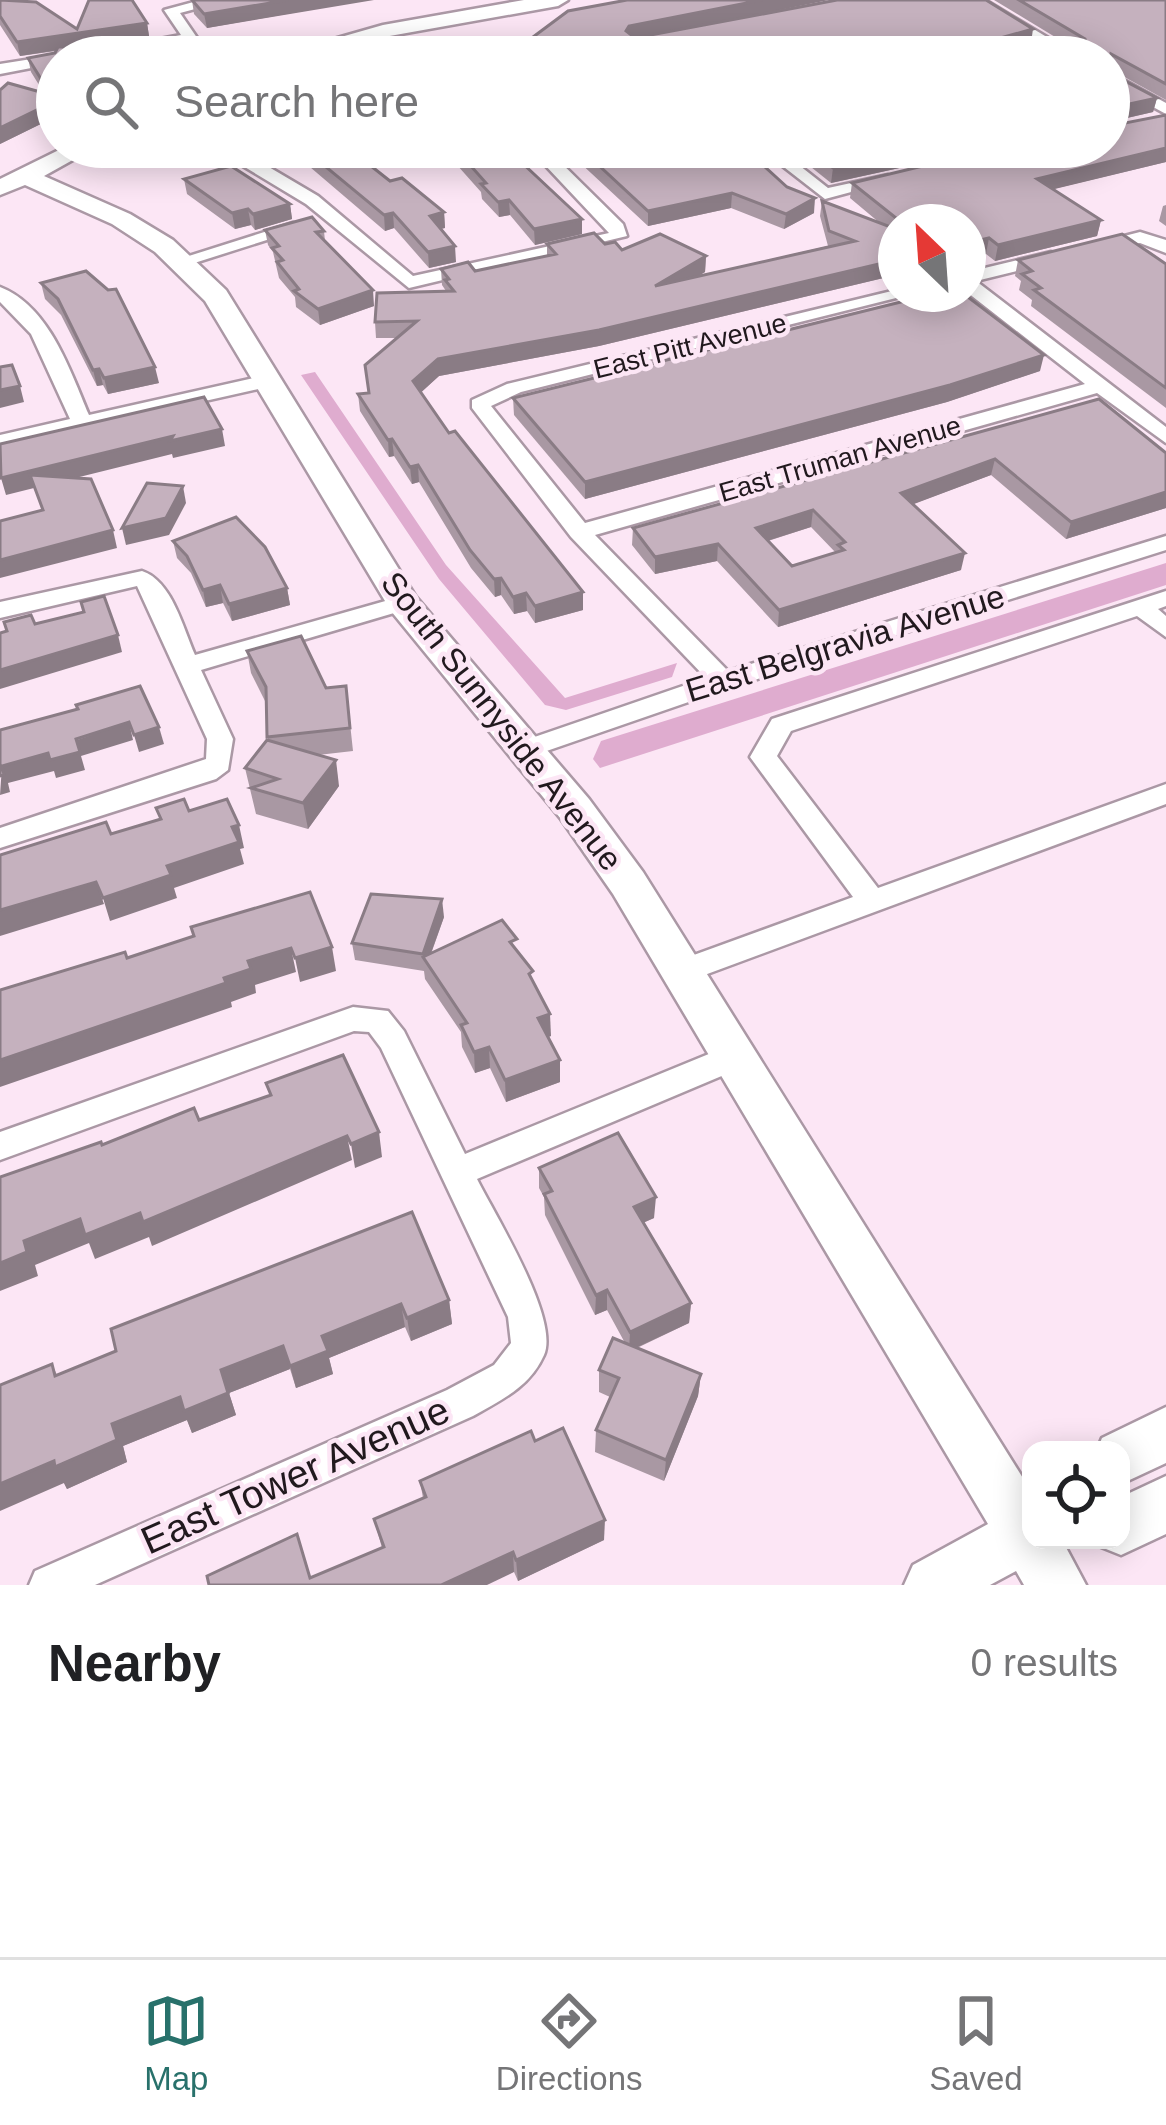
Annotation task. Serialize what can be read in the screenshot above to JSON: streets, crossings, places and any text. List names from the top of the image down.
{
  "streets": {
    "street": [
      "East Pitt Avenue",
      "East Truman Avenue",
      "East Belgravia Avenue",
      "South Sunnyside Avenue",
      "East Tower Avenue"
    ]
  },
  "crossings": [
    ["East Pitt Avenue", "East Truman Avenue"],
    ["East Belgravia Avenue", "South Sunnyside Avenue"]
  ],
  "north": "top left",
  "page": {
    "search": "Search here",
    "heading": ["Nearby", "0 results"],
    "nav": ["Map", "Directions", "Saved"]
  }
}
